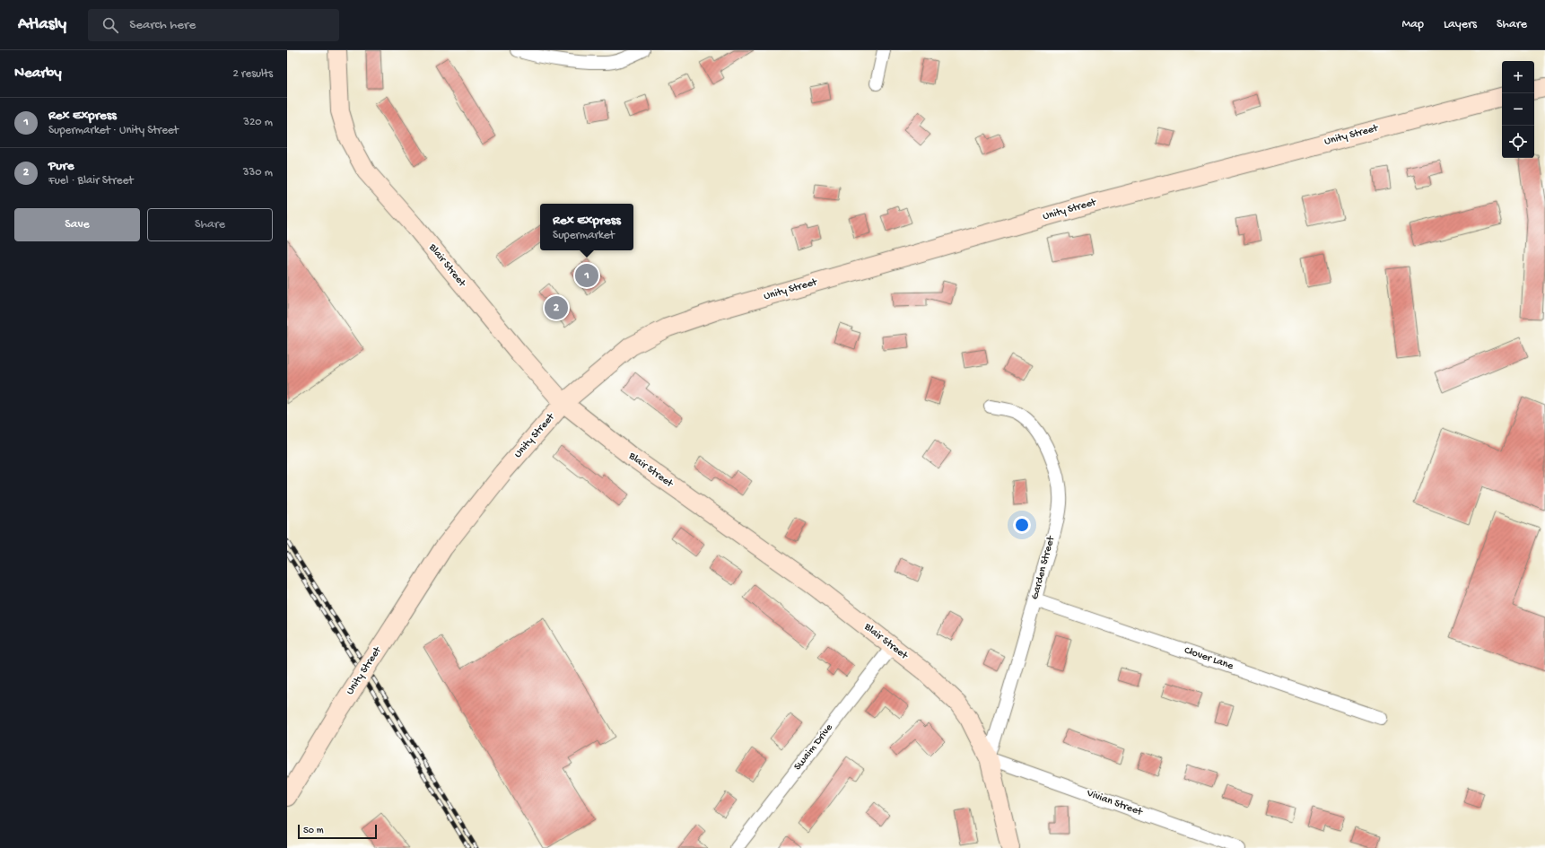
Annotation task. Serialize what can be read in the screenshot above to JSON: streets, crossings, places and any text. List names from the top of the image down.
{
  "streets": {
    "street": [
      "Unity Street",
      "Blair Street",
      "Garden Street",
      "Clover Lane",
      "Swaim Drive",
      "Vivian Street"
    ]
  },
  "crossings": [
    ["Unity Street", "Blair Street"],
    ["Blair Street", "Garden Street"],
    ["Blair Street", "Swaim Drive"],
    ["Blair Street", "Vivian Street"],
    ["Garden Street", "Clover Lane"],
    ["Garden Street", "Vivian Street"]
  ],
  "scale_bar": "50 m",
  "page": {
    "header": "Atlasly",
    "search": "Search here",
    "nav": ["Map", "Layers", "Share"],
    "heading": ["Nearby", "2 results"],
    "map_buttons": ["+", "−"],
    "list": [
      {
        "mark": "1",
        "name": "Rex Express",
        "note": "Supermarket · Unity Street",
        "value": "320 m"
      },
      {
        "mark": "2",
        "name": "Pure",
        "note": "Fuel · Blair Street",
        "value": "330 m"
      }
    ],
    "buttons": ["Save", "Share"],
    "popup": ["Rex Express", "Supermarket"],
    "pins": ["1", "2"],
    "scale": "50 m"
  }
}
